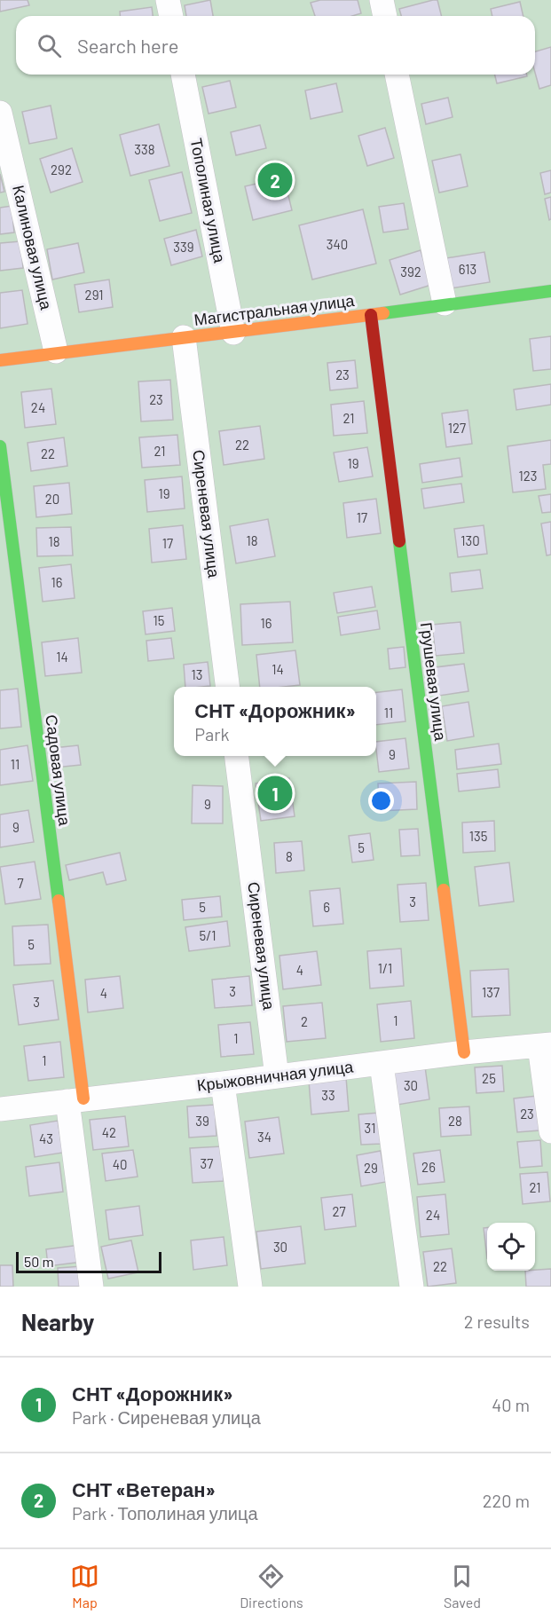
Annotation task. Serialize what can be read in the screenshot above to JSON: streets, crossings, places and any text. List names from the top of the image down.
{
  "streets": {
    "street": [
      "Тополиная улица",
      "Калиновая улица",
      "Магистральная улица",
      "Сиреневая улица",
      "Грушевая улица",
      "Садовая улица",
      "Крыжовничная улица"
    ]
  },
  "crossings": [
    ["Тополиная улица", "Магистральная улица"],
    ["Калиновая улица", "Магистральная улица"],
    ["Магистральная улица", "Сиреневая улица"],
    ["Магистральная улица", "Грушевая улица"],
    ["Сиреневая улица", "Крыжовничная улица"],
    ["Грушевая улица", "Крыжовничная улица"],
    ["Садовая улица", "Крыжовничная улица"]
  ],
  "house_numbers": [
    "338",
    "292",
    "340",
    "339",
    "613",
    "392",
    "291",
    "23",
    "23",
    "24",
    "21",
    "127",
    "22",
    "21",
    "22",
    "19",
    "123",
    "19",
    "20",
    "17",
    "18",
    "130",
    "18",
    "17",
    "16",
    "15",
    "16",
    "14",
    "14",
    "13",
    "11",
    "9",
    "11",
    "9",
    "9",
    "135",
    "5",
    "8",
    "7",
    "3",
    "5",
    "6",
    "5/1",
    "5",
    "1/1",
    "4",
    "3",
    "137",
    "4",
    "3",
    "1",
    "2",
    "1",
    "1",
    "25",
    "30",
    "33",
    "23",
    "39",
    "28",
    "31",
    "42",
    "34",
    "43",
    "37",
    "40",
    "26",
    "29",
    "21",
    "27",
    "24",
    "30",
    "22"
  ],
  "scale_bar": "50 m",
  "page": {
    "search": "Search here",
    "pins": ["2", "1"],
    "popup": ["СНТ «Дорожник»", "Park"],
    "scale": "50 m",
    "heading": ["Nearby", "2 results"],
    "list": [
      {
        "mark": "1",
        "name": "СНТ «Дорожник»",
        "note": "Park · Сиреневая улица",
        "value": "40 m"
      },
      {
        "mark": "2",
        "name": "СНТ «Ветеран»",
        "note": "Park · Тополиная улица",
        "value": "220 m"
      }
    ],
    "nav": ["Map", "Directions", "Saved"]
  }
}
